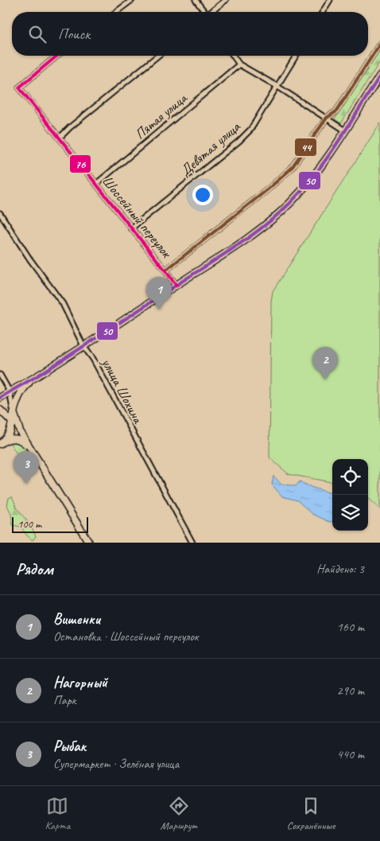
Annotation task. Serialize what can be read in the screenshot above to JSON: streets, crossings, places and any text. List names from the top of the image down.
{
  "streets": {
    "street": [
      "Пятая улица",
      "Девятая улица",
      "Шоссейный переулок",
      "улица Шохина"
    ]
  },
  "crossings": [
    ["Пятая улица", "Шоссейный переулок"],
    ["Девятая улица", "Шоссейный переулок"]
  ],
  "lines": ["transit line 44", "transit line 76", "transit line 50"],
  "scale_bar": "100 m",
  "page": {
    "search": "Поиск",
    "pins": ["1", "2", "3"],
    "scale": "100 m",
    "heading": ["Рядом", "Найдено: 3"],
    "list": [
      {
        "mark": "1",
        "name": "Вишенки",
        "note": "Остановка · Шоссейный переулок",
        "value": "160 m"
      },
      {
        "mark": "2",
        "name": "Нагорный",
        "note": "Парк",
        "value": "290 m"
      },
      {
        "mark": "3",
        "name": "Рыбак",
        "note": "Супермаркет · Зелёная улица",
        "value": "440 m"
      }
    ],
    "nav": ["Карта", "Маршрут", "Сохранённые"]
  }
}
